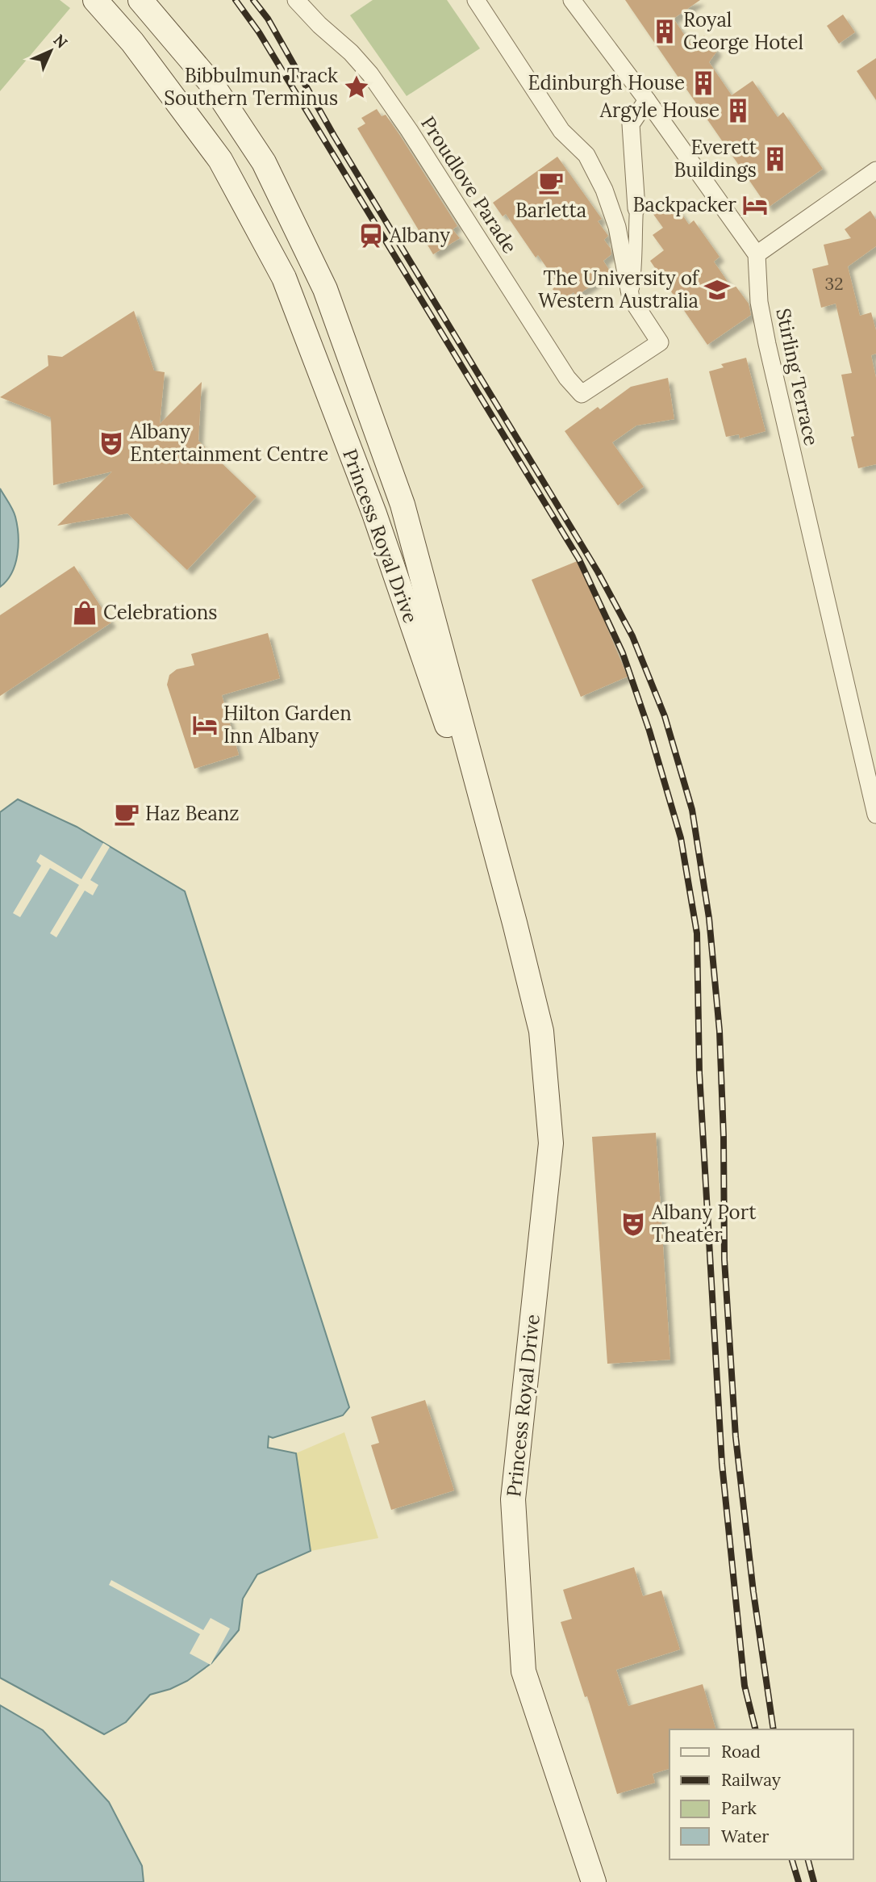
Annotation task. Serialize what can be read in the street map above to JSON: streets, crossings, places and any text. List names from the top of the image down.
{
  "streets": {
    "main road": ["Princess Royal Drive"],
    "street": ["Proudlove Parade", "Stirling Terrace"]
  },
  "places": {
    "building": [
      "Royal George Hotel",
      "Edinburgh House",
      "Argyle House",
      "Everett Buildings"
    ],
    "place": ["Bibbulmun Track Southern Terminus"],
    "cafe": ["Barletta", "Haz Beanz"],
    "hotel": ["Backpacker", "Hilton Garden Inn Albany"],
    "station": ["Albany"],
    "school or university": ["The University of Western Australia"],
    "theatre": ["Albany Entertainment Centre", "Albany Port Theater"],
    "shop": ["Celebrations"]
  },
  "house_numbers": ["32"],
  "legend": [
    "Road",
    "Railway",
    "Park",
    "Water"
  ],
  "north": "top right"
}
